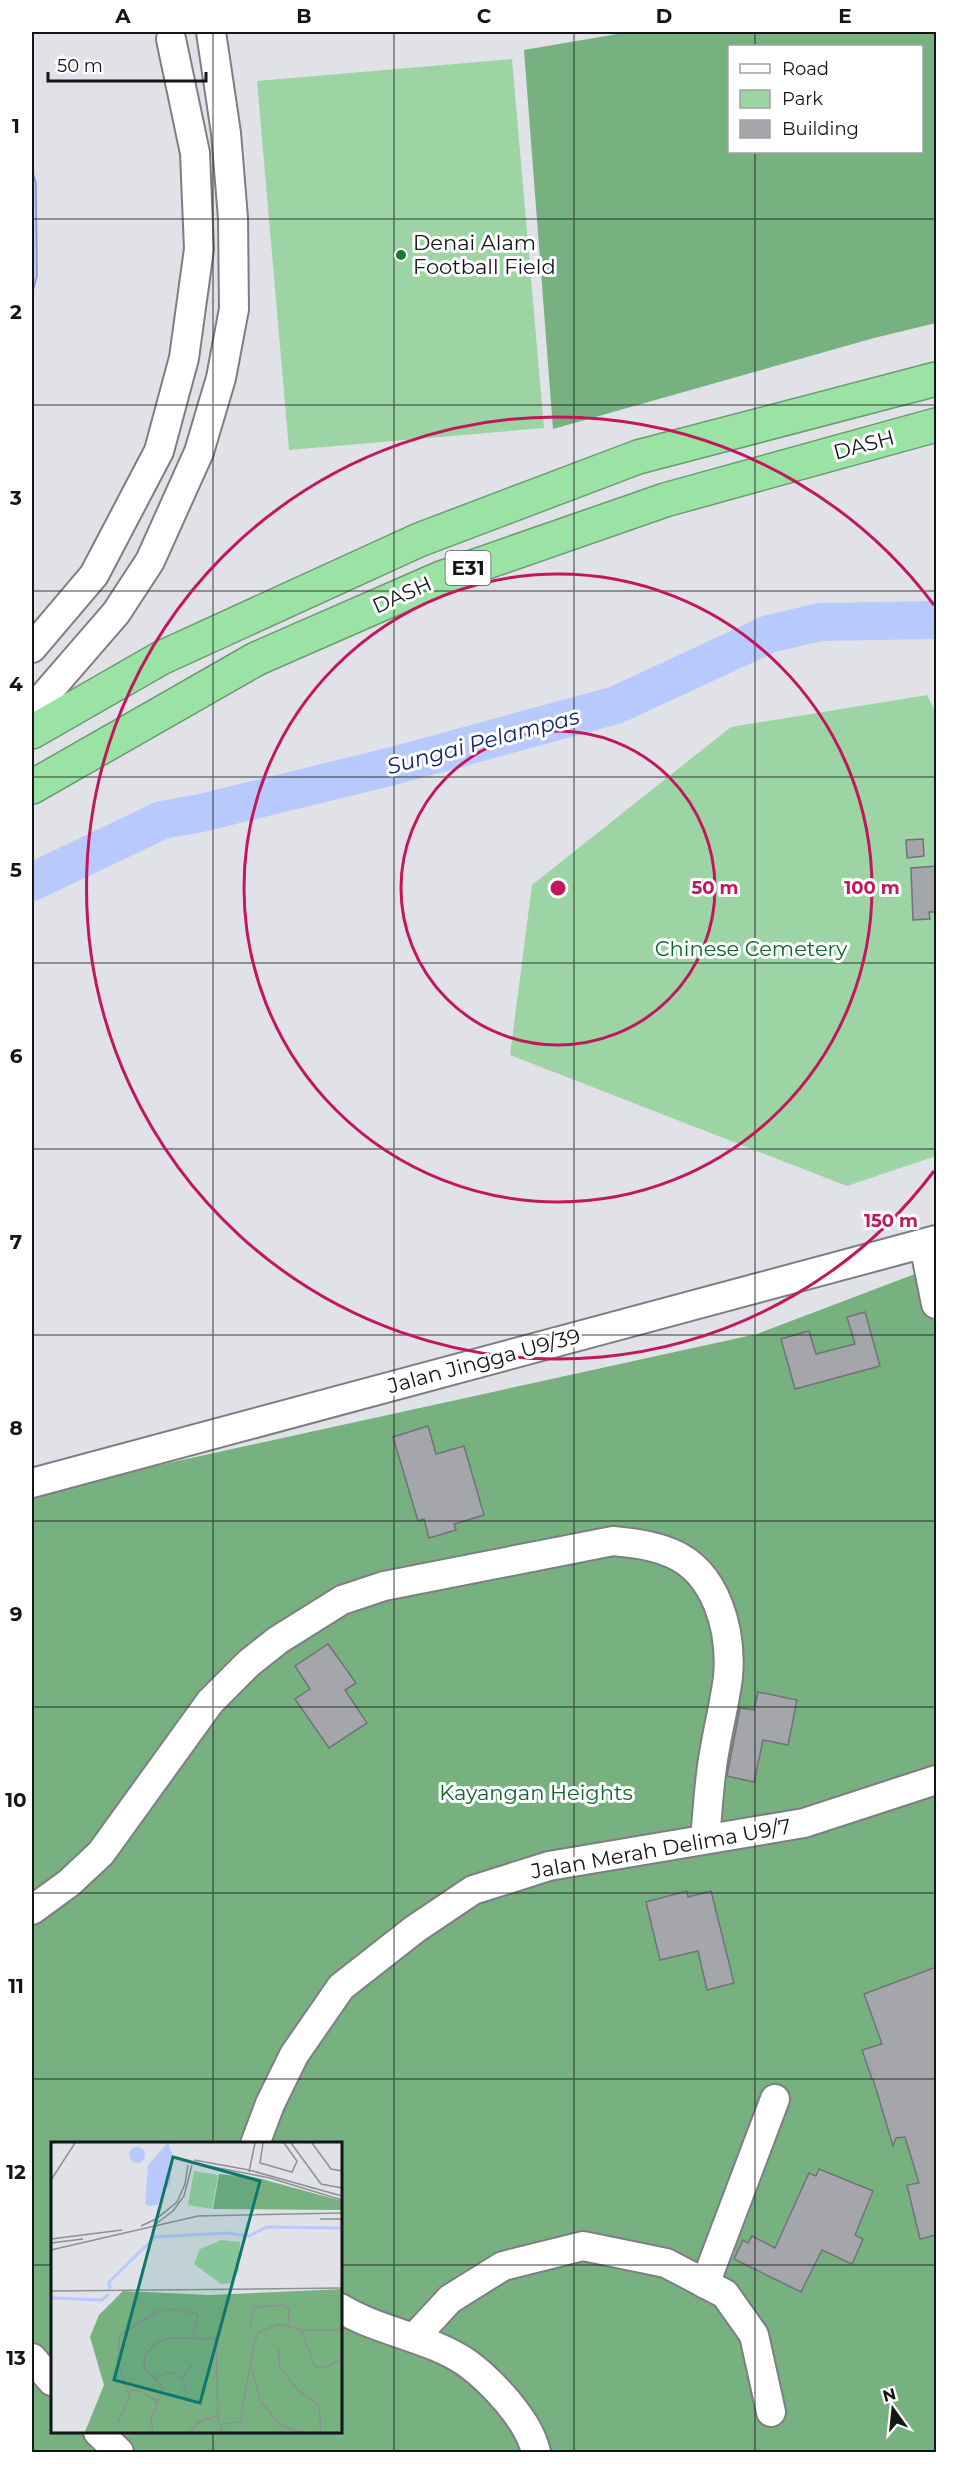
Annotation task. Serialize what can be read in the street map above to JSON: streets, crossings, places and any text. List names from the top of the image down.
{
  "streets": {
    "highway": ["DASH", "E31"],
    "street": ["Jalan Jingga U9/39", "Jalan Merah Delima U9/7"]
  },
  "water": ["Sungai Pelampas"],
  "parks": ["Chinese Cemetery", "Kayangan Heights"],
  "places": ["Denai Alam Football Field"],
  "legend": ["Road", "Park", "Building"],
  "scale_bar": "50 m",
  "north": "top",
  "grid": {
    "columns": [
      "A",
      "B",
      "C",
      "D",
      "E"
    ],
    "rows": [
      "1",
      "2",
      "3",
      "4",
      "5",
      "6",
      "7",
      "8",
      "9",
      "10",
      "11",
      "12",
      "13"
    ]
  },
  "rings": ["50 m", "100 m", "150 m"]
}
